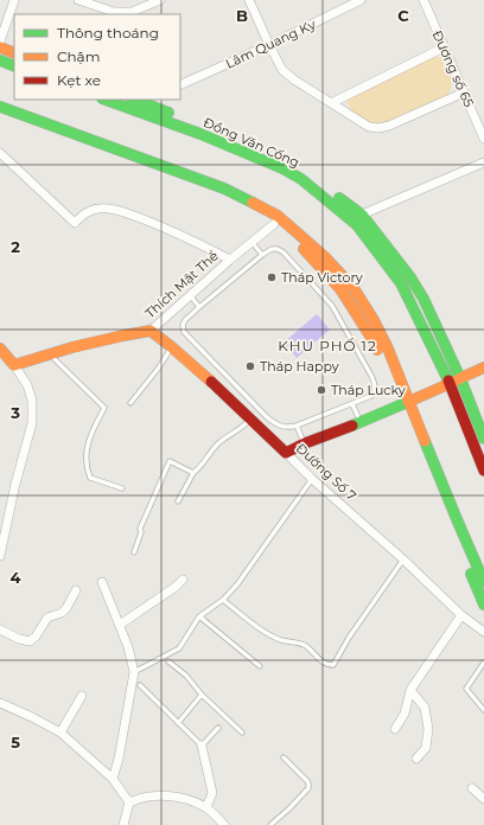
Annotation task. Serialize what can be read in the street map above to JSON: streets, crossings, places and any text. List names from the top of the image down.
{
  "streets": {
    "main road": ["Đồng Văn Cống", "Thích Mật Thể", "Đường Số 7"],
    "street": ["Lâm Quang Ky", "Đương số 65"]
  },
  "crossings": [
    ["Thích Mật Thể", "Đường Số 7"]
  ],
  "districts": ["KHU PHỐ 12"],
  "places": ["Tháp Victory", "Tháp Happy", "Tháp Lucky"],
  "legend": ["Thông thoáng", "Chậm", "Kẹt xe"],
  "grid": {
    "columns": ["B", "C"],
    "rows": [
      "2",
      "3",
      "4",
      "5"
    ]
  }
}
